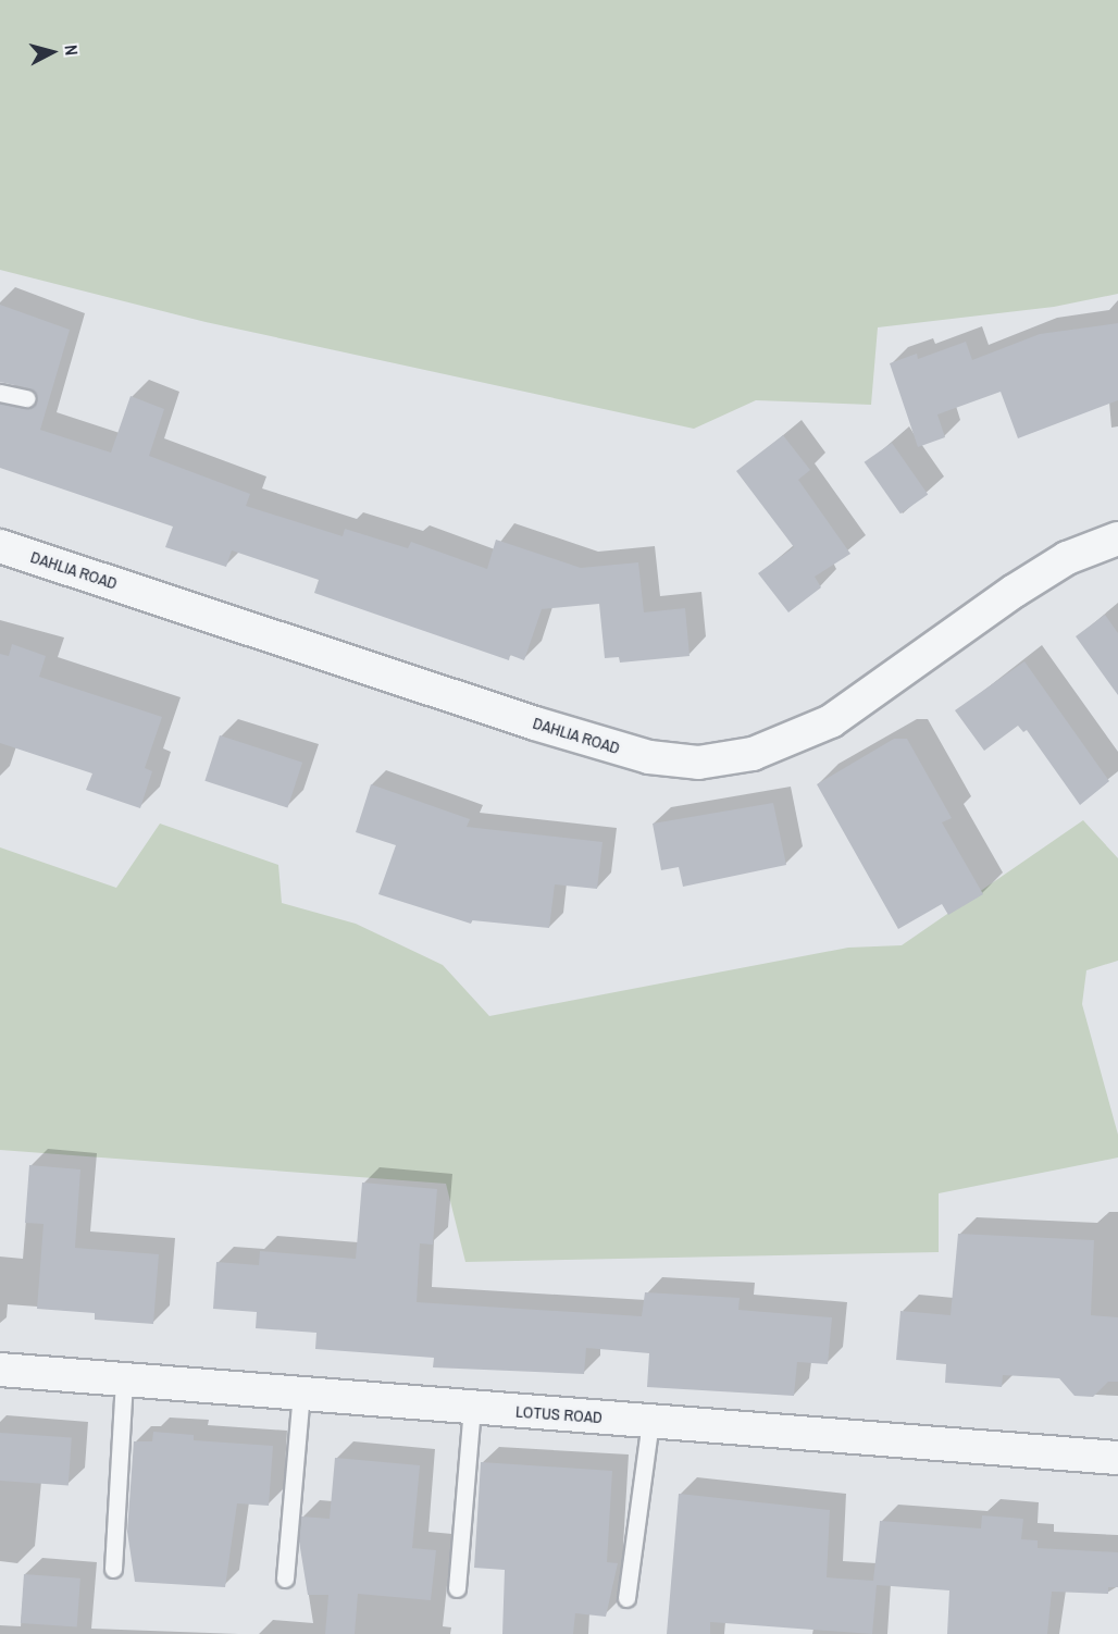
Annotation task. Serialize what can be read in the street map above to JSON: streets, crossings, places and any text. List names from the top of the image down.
{
  "streets": {
    "street": ["DAHLIA ROAD", "LOTUS ROAD"]
  },
  "north": "right"
}
